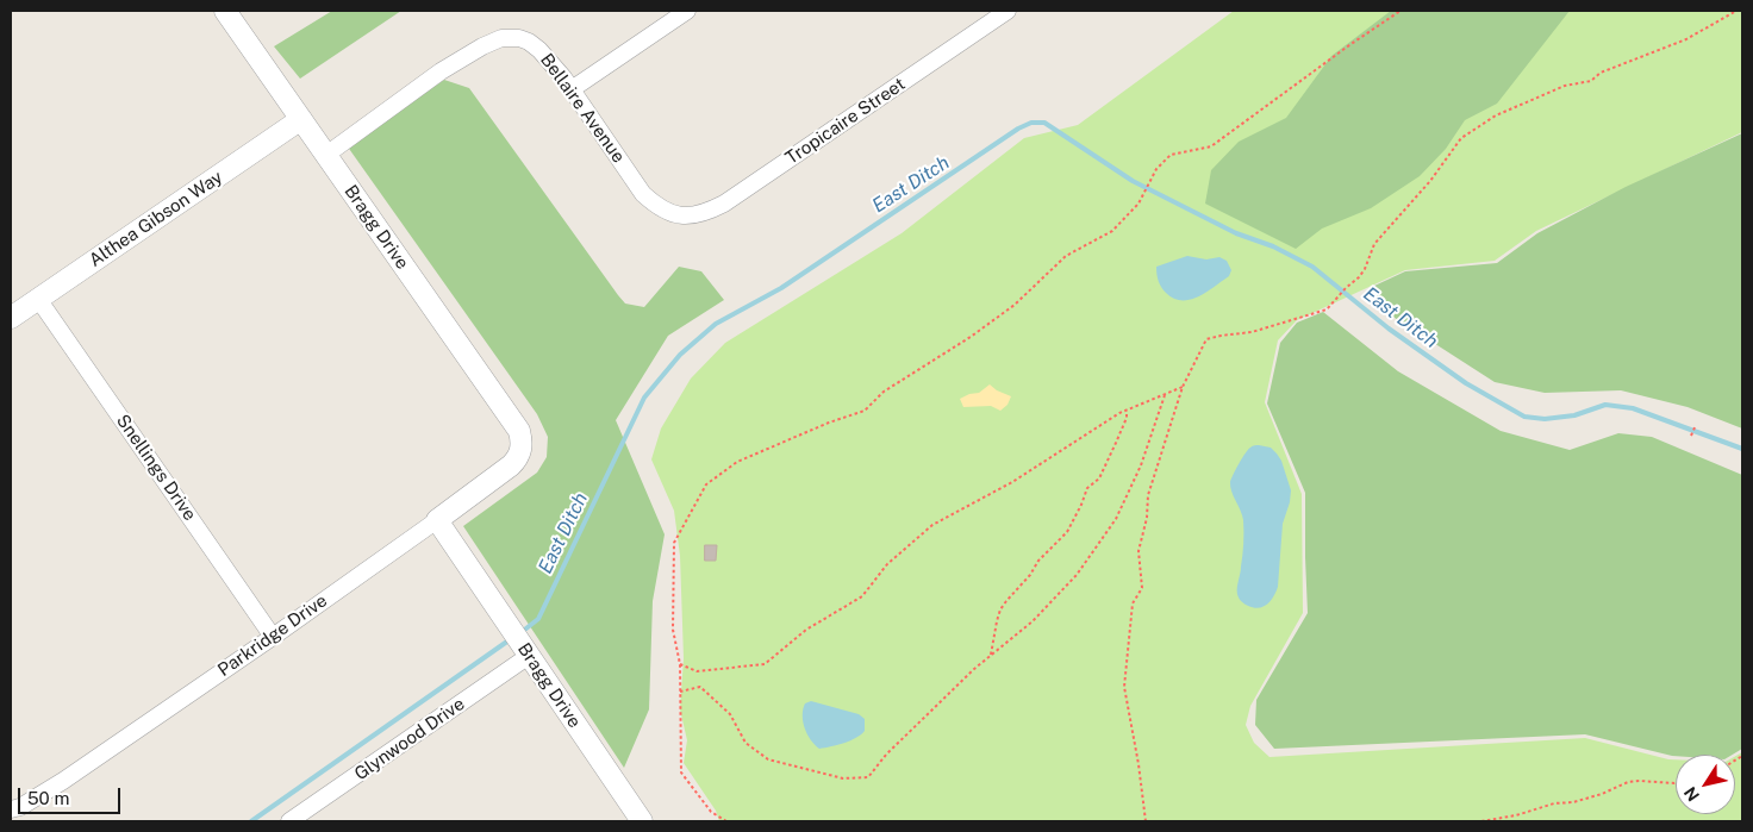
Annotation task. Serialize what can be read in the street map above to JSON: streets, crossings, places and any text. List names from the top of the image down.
{
  "streets": {
    "street": [
      "Bellaire Avenue",
      "Tropicaire Street",
      "Althea Gibson Way",
      "Bragg Drive",
      "Snellings Drive",
      "Parkridge Drive",
      "Glynwood Drive"
    ]
  },
  "crossings": [
    ["Bellaire Avenue", "Tropicaire Street"],
    ["Bellaire Avenue", "Bragg Drive"],
    ["Althea Gibson Way", "Bragg Drive"],
    ["Althea Gibson Way", "Snellings Drive"],
    ["Bragg Drive", "Parkridge Drive"],
    ["Bragg Drive", "Glynwood Drive"],
    ["Snellings Drive", "Parkridge Drive"]
  ],
  "water": ["East Ditch"],
  "scale_bar": "50 m",
  "north": "bottom left"
}
